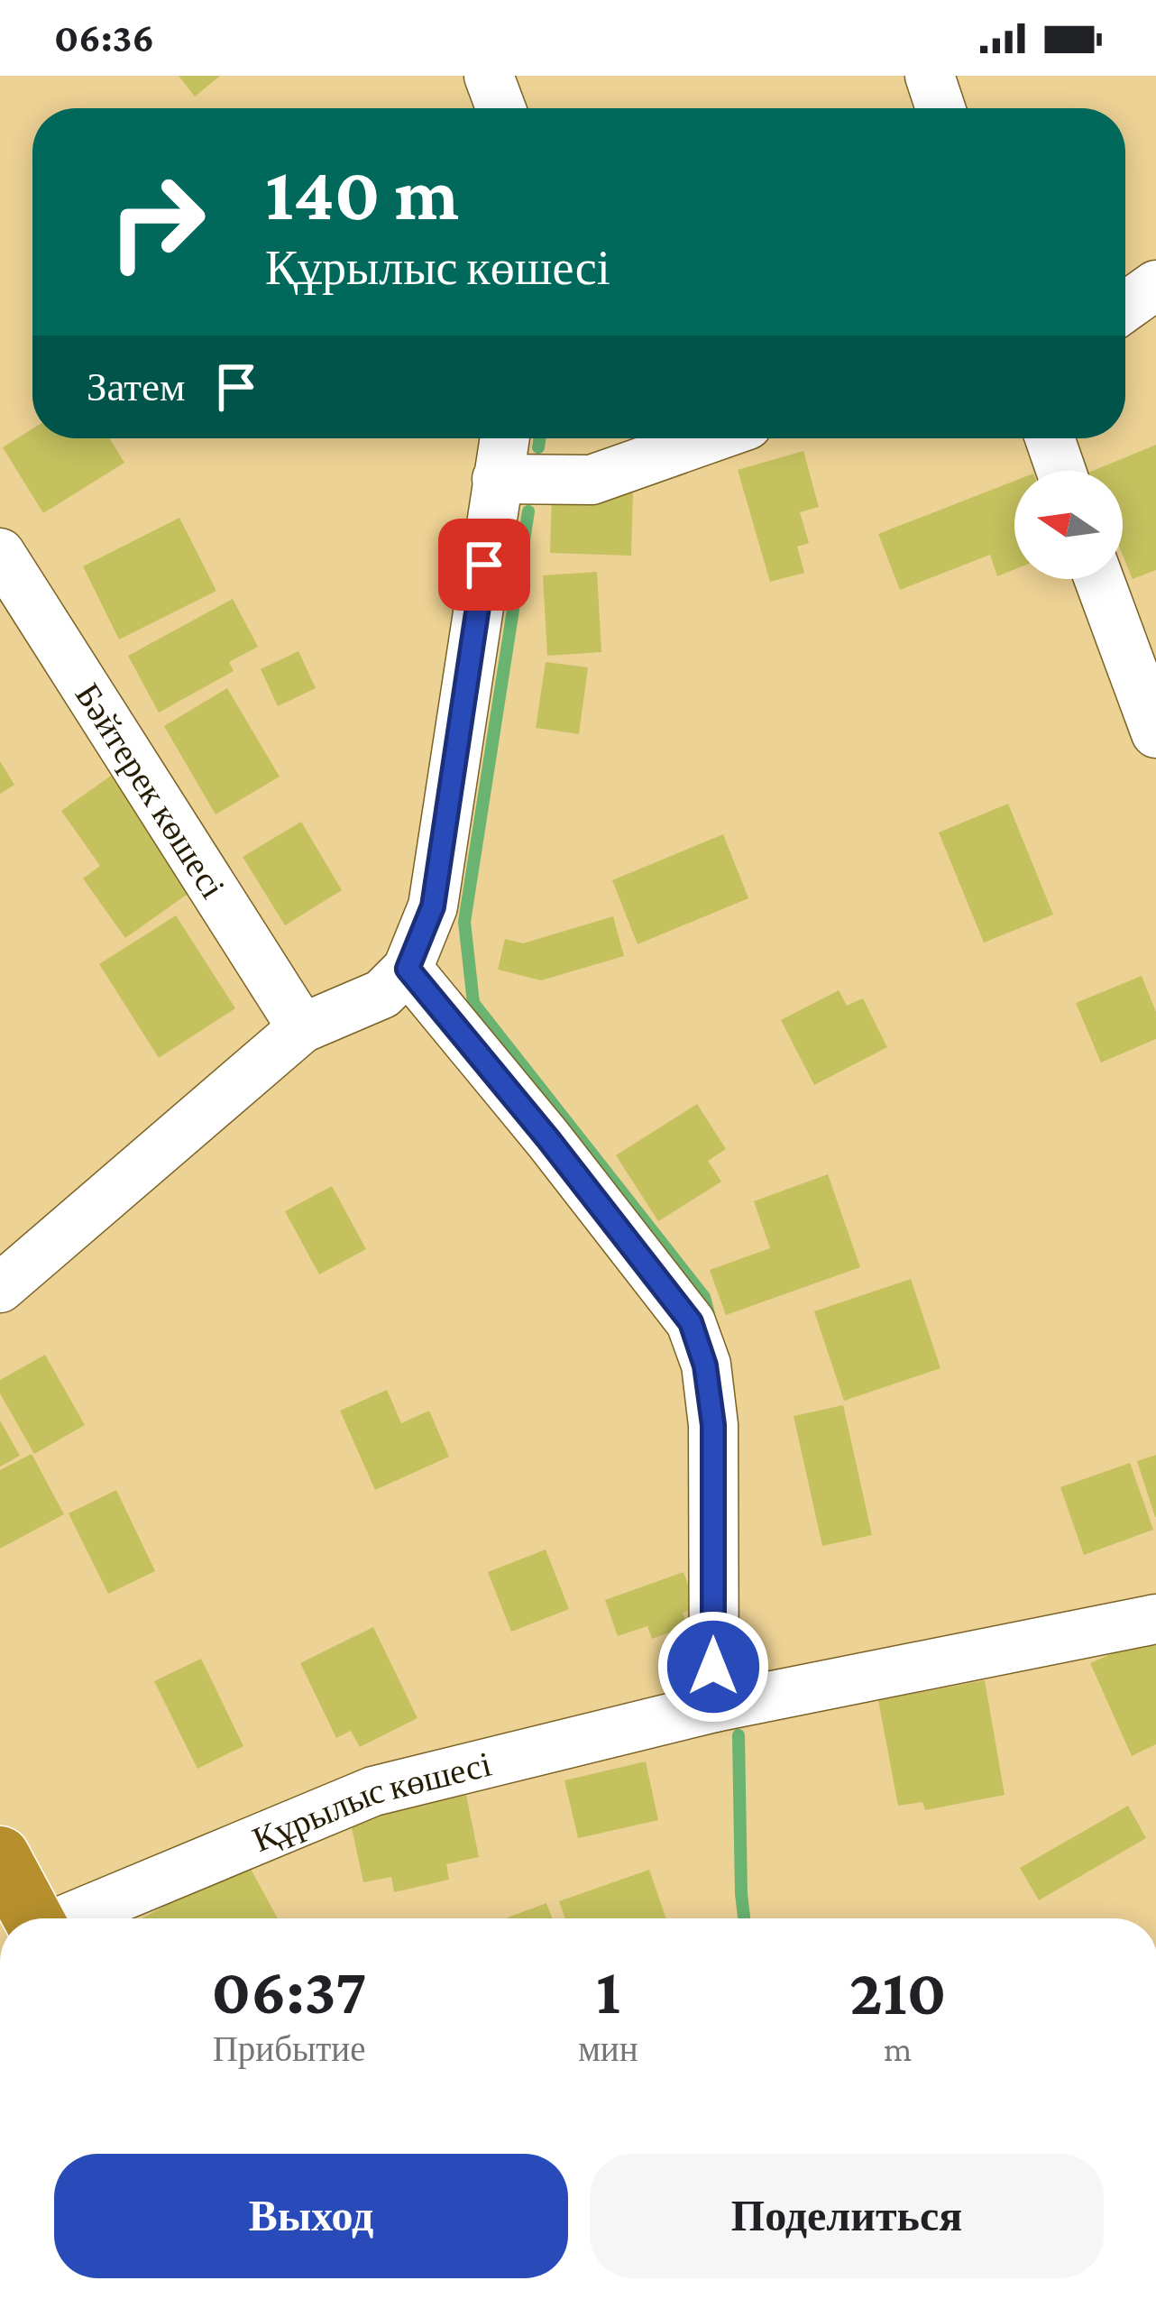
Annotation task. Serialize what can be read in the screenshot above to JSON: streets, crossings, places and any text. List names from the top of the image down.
{
  "streets": {
    "street": ["Бәйтерек көшесі", "Құрылыс көшесі"]
  },
  "north": "left",
  "page": {
    "status": "06:36",
    "turn": ["140 m", "Құрылыс көшесі"],
    "then": "Затем",
    "eta": [
      "06:37",
      "Прибытие",
      "1",
      "мин",
      "210",
      "m"
    ],
    "buttons": ["Выход", "Поделиться"]
  }
}
